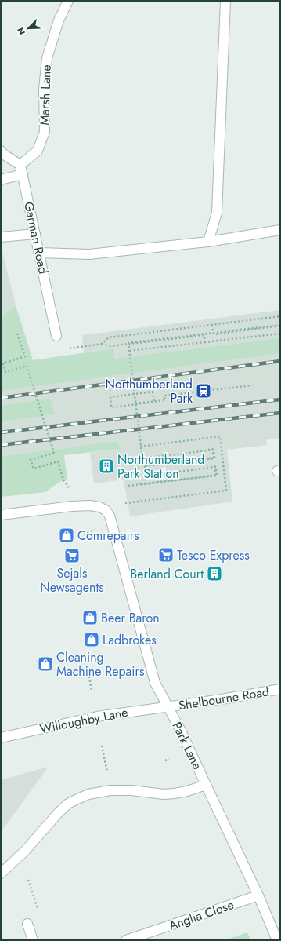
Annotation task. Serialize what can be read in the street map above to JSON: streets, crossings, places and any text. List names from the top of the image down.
{
  "streets": {
    "street": [
      "Marsh Lane",
      "Garman Road",
      "Shelbourne Road",
      "Willoughby Lane",
      "Park Lane",
      "Anglia Close"
    ]
  },
  "crossings": [
    ["Marsh Lane", "Garman Road"],
    ["Shelbourne Road", "Willoughby Lane"],
    ["Shelbourne Road", "Park Lane"],
    ["Willoughby Lane", "Park Lane"],
    ["Park Lane", "Anglia Close"]
  ],
  "places": {
    "station": ["Northumberland Park"],
    "building": ["Northumberland Park Station", "Berland Court"],
    "shop": [
      "Comrepairs",
      "Beer Baron",
      "Ladbrokes",
      "Cleaning Machine Repairs"
    ],
    "supermarket": ["Tesco Express", "Sejals Newsagents"]
  },
  "north": "bottom left"
}
